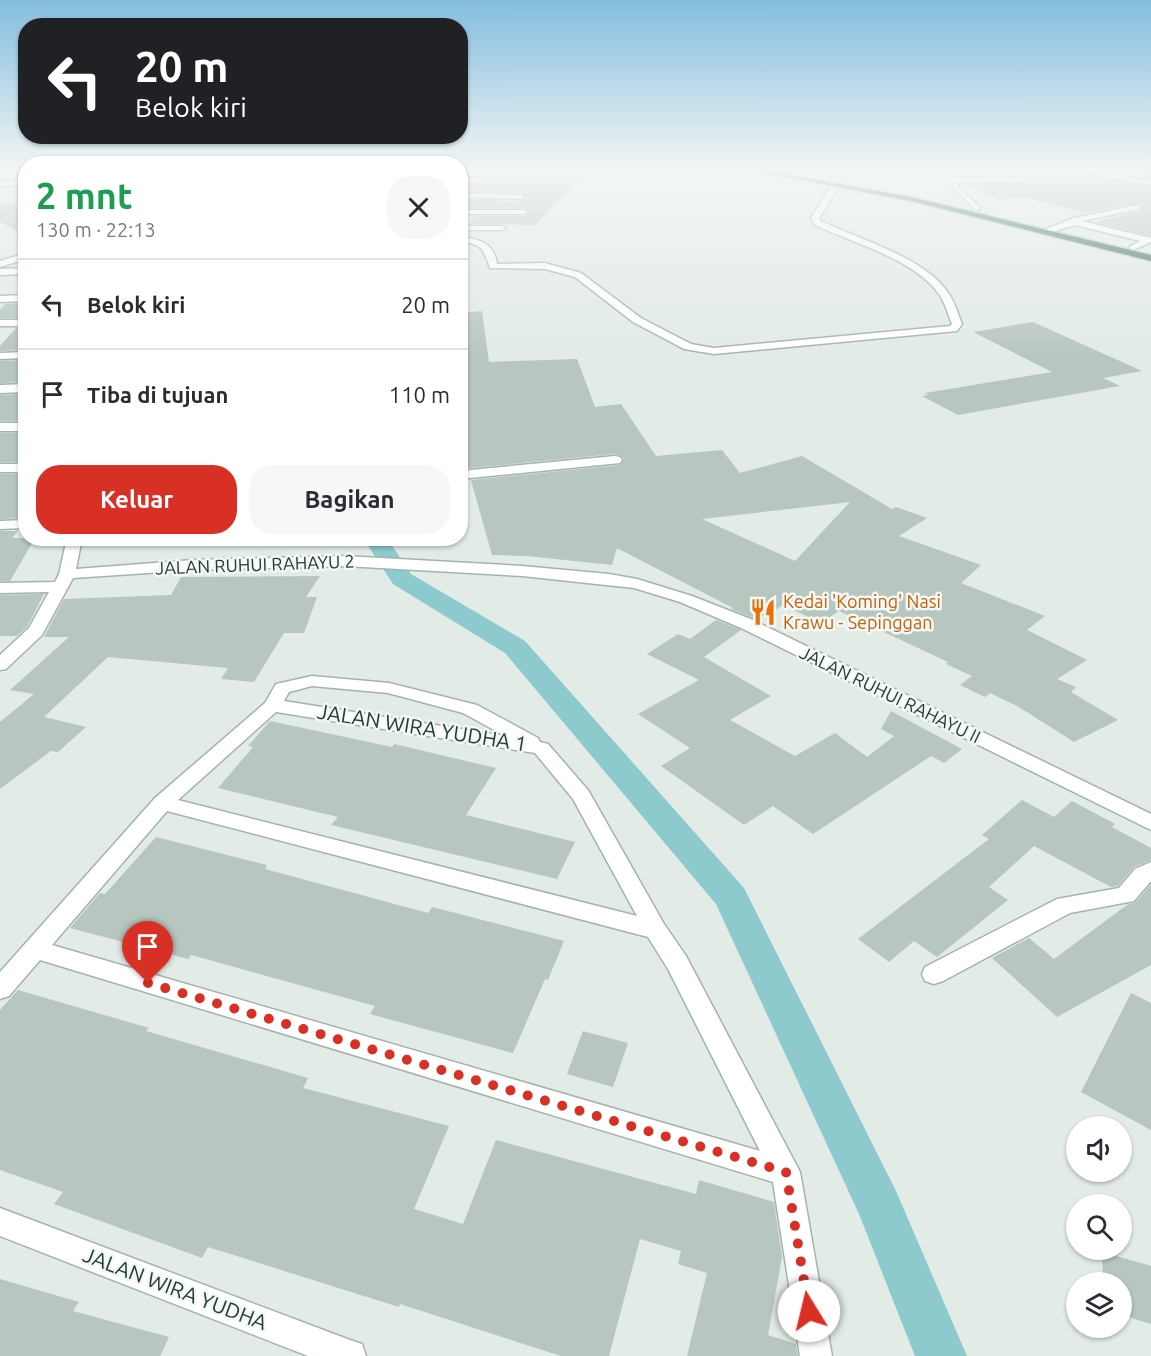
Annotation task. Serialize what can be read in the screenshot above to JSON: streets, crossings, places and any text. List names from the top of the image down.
{
  "streets": {
    "street": [
      "JALAN RUHUI RAHAYU 2",
      "JALAN RUHUI RAHAYU II",
      "JALAN WIRA YUDHA 1",
      "JALAN WIRA YUDHA"
    ]
  },
  "crossings": [
    ["JALAN RUHUI RAHAYU 2", "JALAN RUHUI RAHAYU II"]
  ],
  "places": {
    "restaurant": ["Kedai 'Koming' Nasi Krawu - Sepinggan"]
  },
  "page": {
    "turn": ["20 m", "Belok kiri"],
    "heading": ["2 mnt", "130 m · 22:13"],
    "list": [
      {
        "name": "Belok kiri",
        "value": "20 m"
      },
      {
        "name": "Tiba di tujuan",
        "value": "110 m"
      }
    ],
    "buttons": ["Keluar", "Bagikan"]
  }
}
